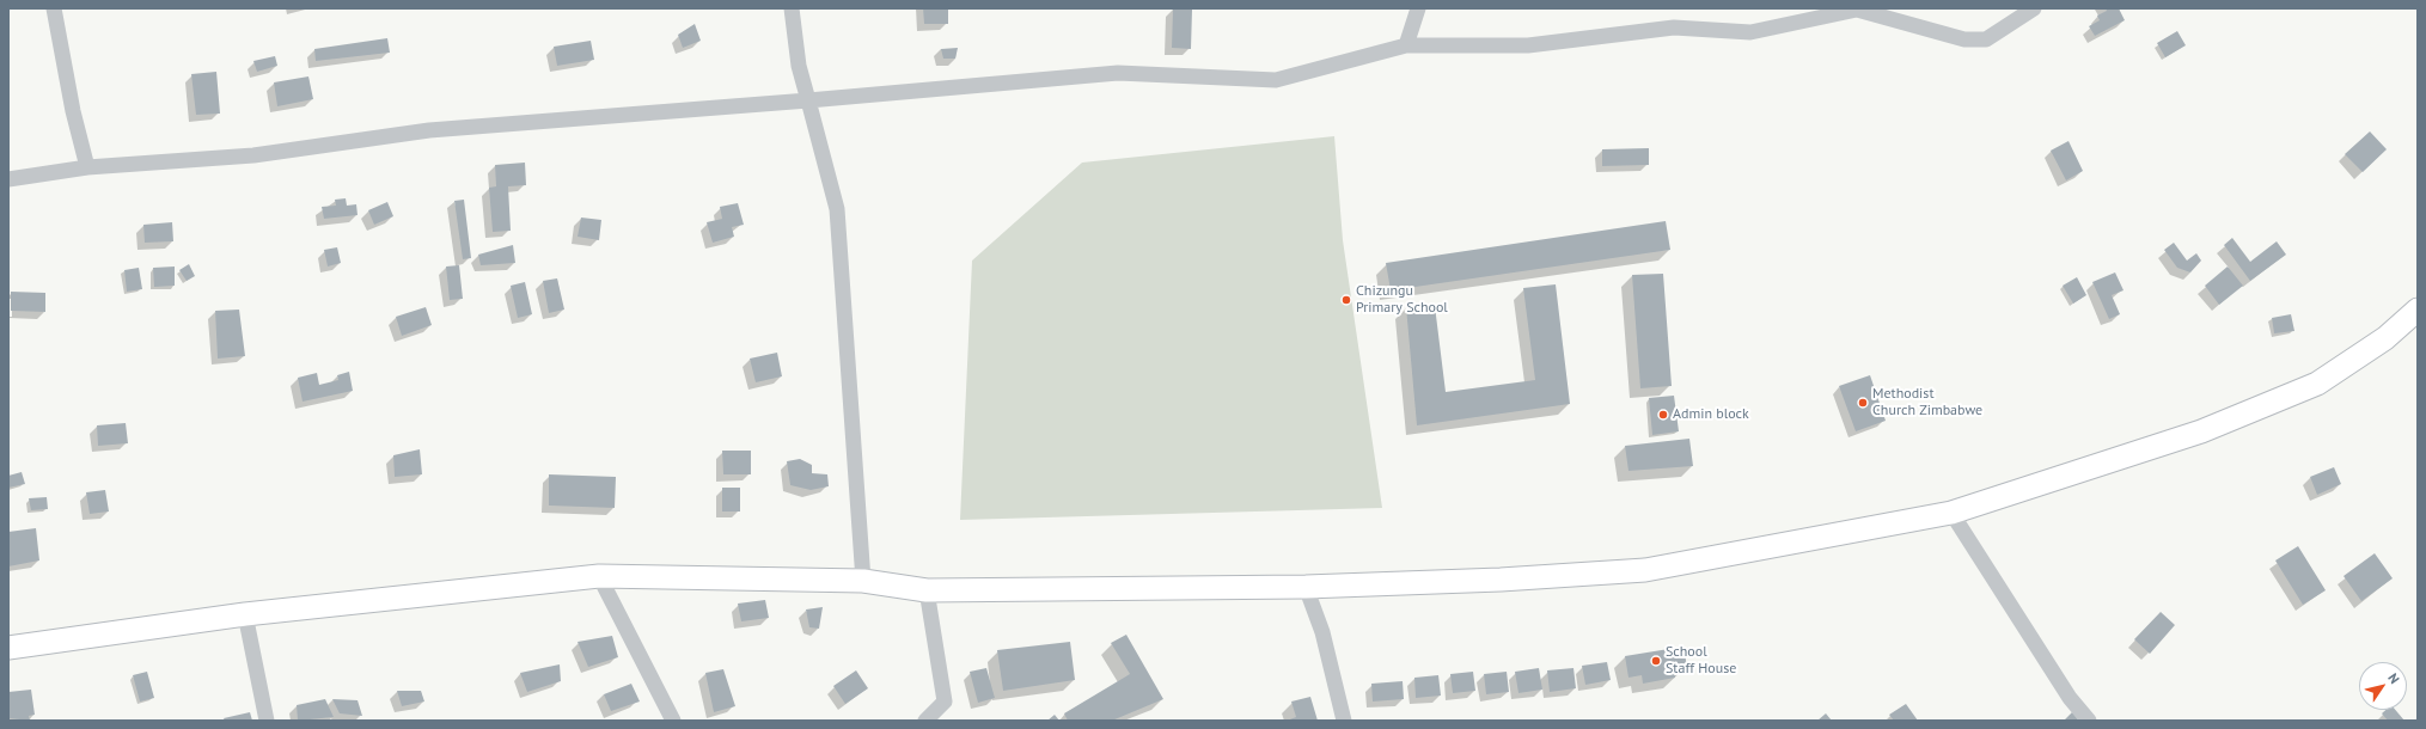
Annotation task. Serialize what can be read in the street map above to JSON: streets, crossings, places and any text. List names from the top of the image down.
{
  "places": [
    "Chizungu Primary School",
    "Methodist Church Zimbabwe",
    "Admin block",
    "School Staff House"
  ],
  "north": "top right"
}
